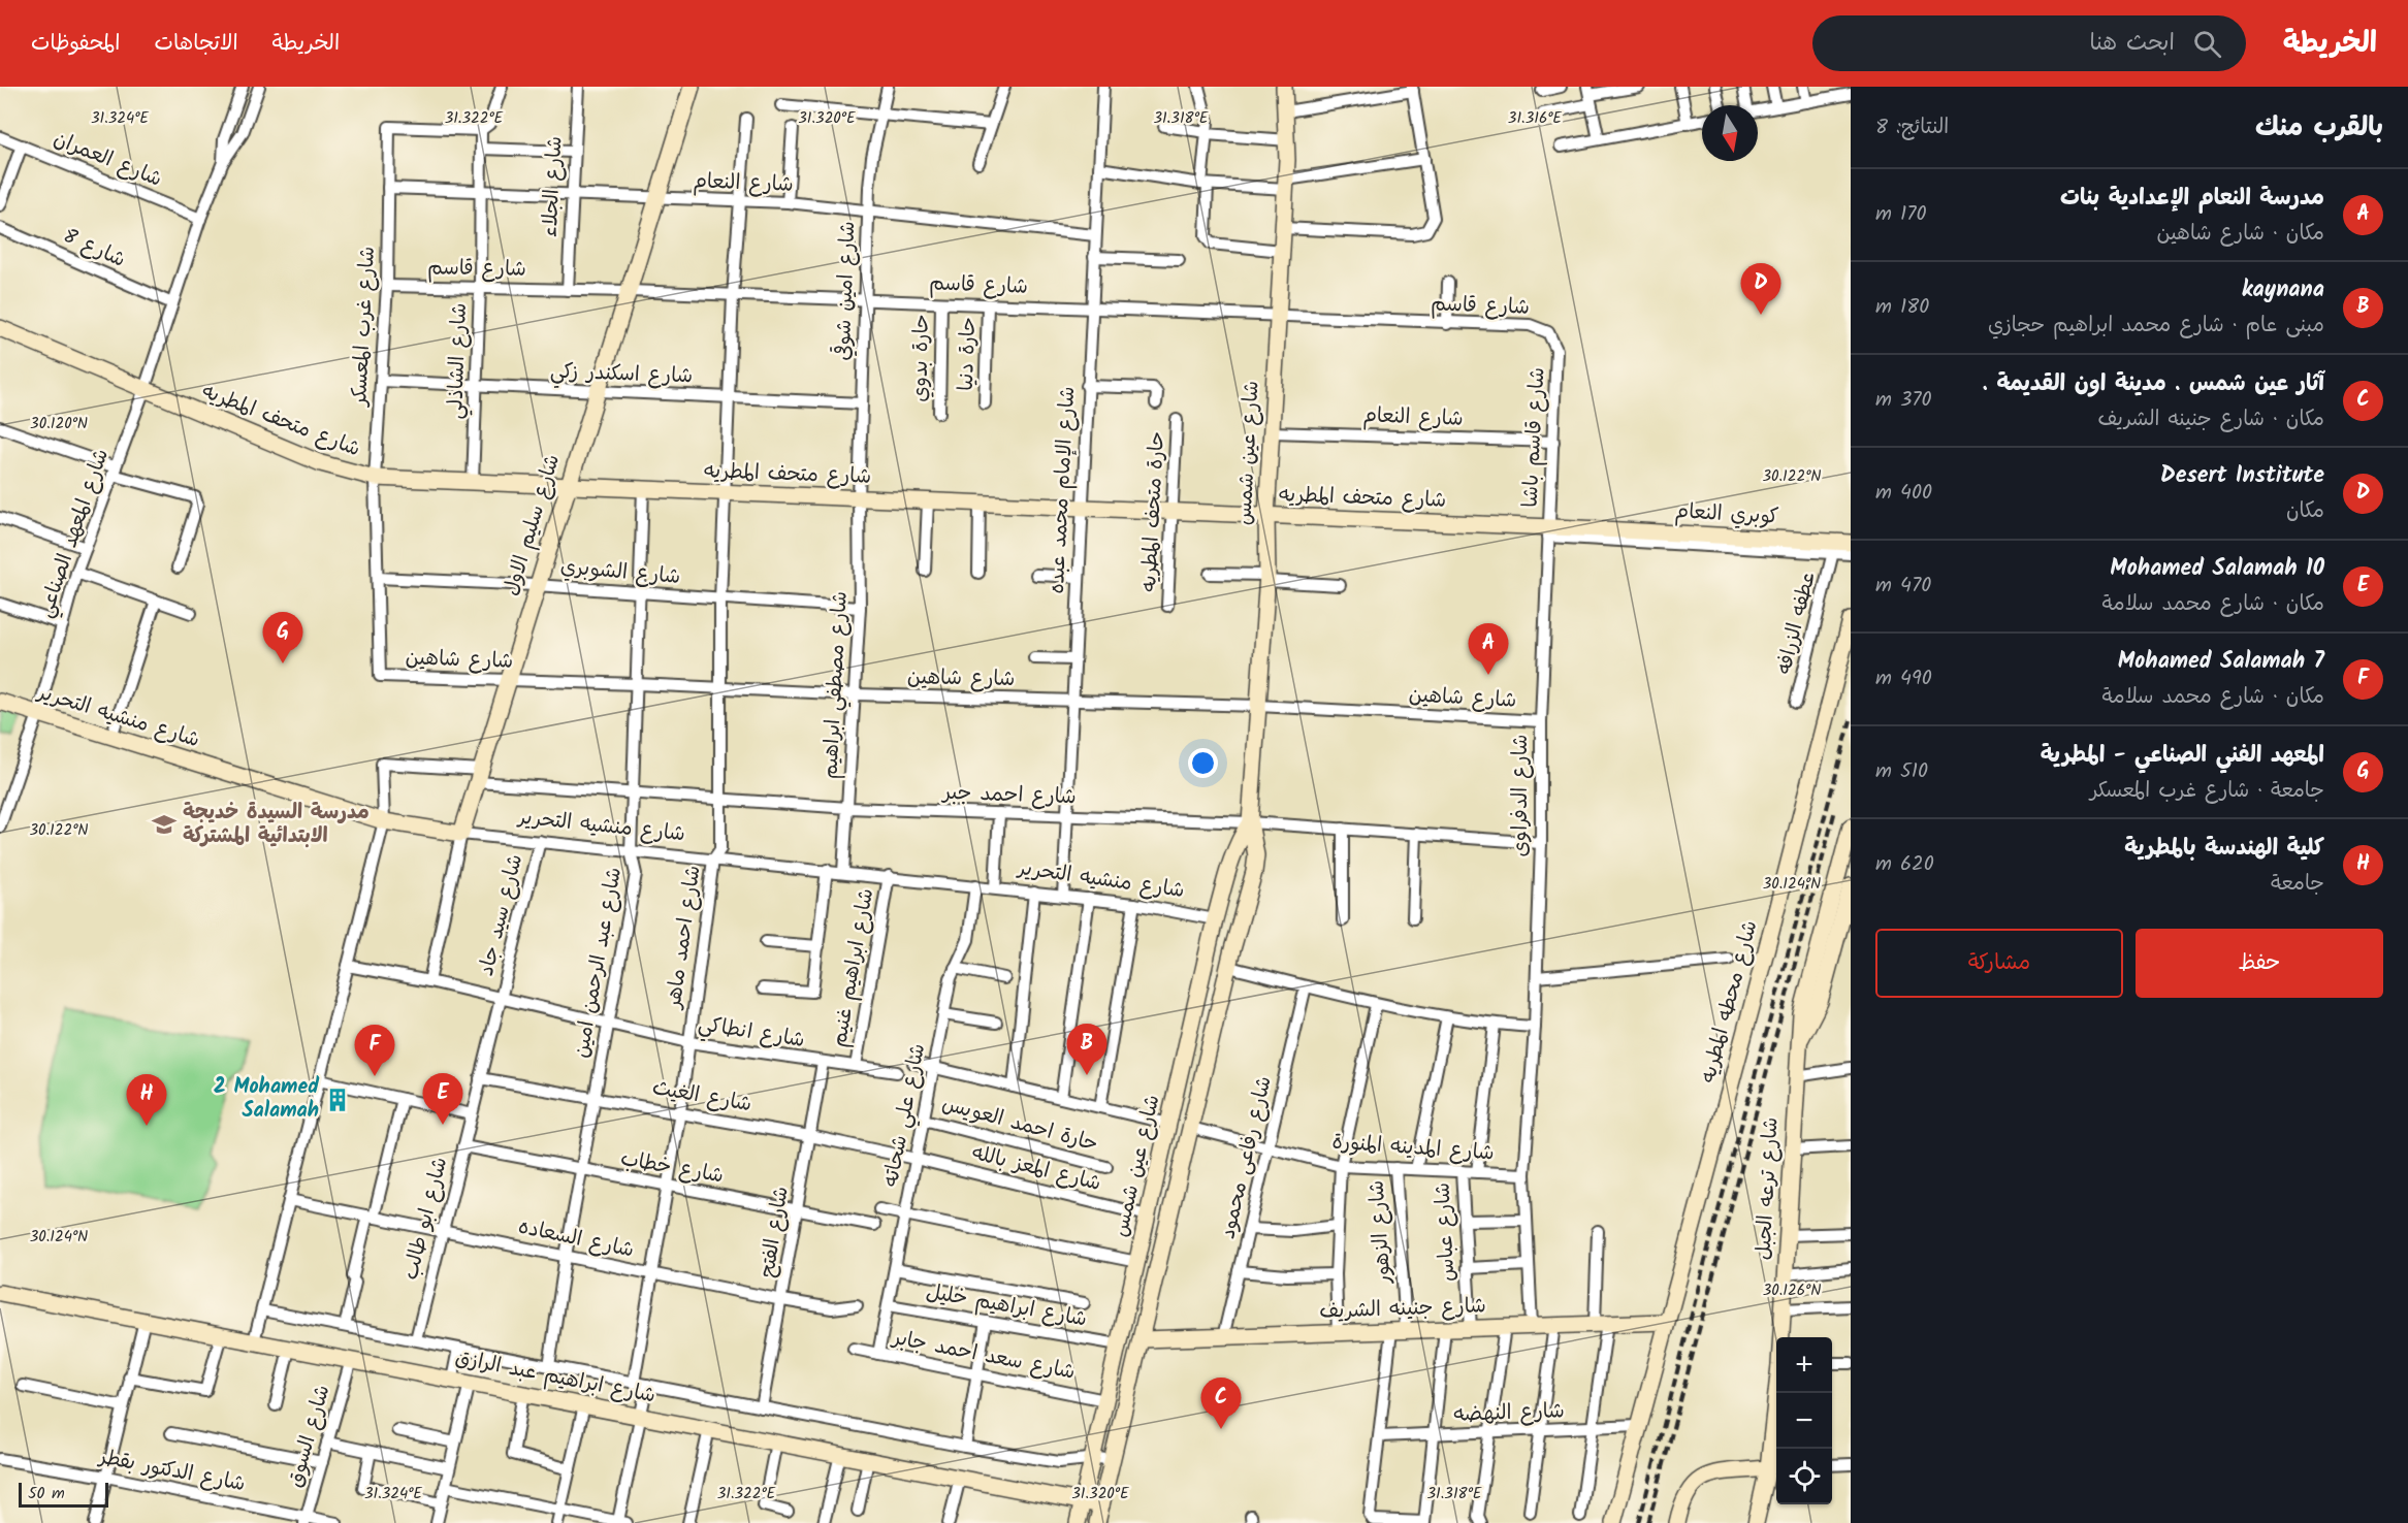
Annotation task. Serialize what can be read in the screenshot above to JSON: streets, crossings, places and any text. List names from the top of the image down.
{
  "streets": {
    "street": [
      "شارع العمران",
      "شارع النعام",
      "شارع الجلاء",
      "شارع 8",
      "شارع قاسم",
      "شارع امين شوقي",
      "شارع غرب المعسكر",
      "حارة دنيا",
      "حارة بدوي",
      "شارع الشاذلي",
      "شارع اسكندر زكي",
      "شارع متحف المطريه",
      "شارع قاسم باشا",
      "شارع عين شمس",
      "شارع الإمام محمد عبده",
      "حارة متحف المطريه",
      "كوبري النعام",
      "شارع سليم الاول",
      "شارع المعهد الصناعي",
      "شارع الشوبري",
      "عطفه الزرافه",
      "شارع شاهين",
      "شارع مصطفي ابراهيم",
      "شارع منشيه التحرير",
      "شارع احمد جبر",
      "شارع الدفراوى",
      "شارع سيد جاد",
      "شارع احمد ماهر",
      "شارع عبد الرحمن امين",
      "شارع ابراهيم غنيم",
      "شارع محطه المطريه",
      "شارع انطاكي",
      "شارع الغيث",
      "شارع علي شحاته",
      "حارة احمد العويس",
      "شارع المدينه المنورة",
      "شارع رفاعى محمود",
      "شارع خطاب",
      "شارع المعز بالله",
      "شارع ترعه الجبل",
      "شارع ابو طالب",
      "شارع الفتح",
      "شارع الزهور",
      "شارع عباس",
      "شارع السعاده",
      "شارع ابراهيم خليل",
      "شارع جنينه الشريف",
      "شارع سعد احمد جابر",
      "شارع ابراهيم عبد الرازق",
      "شارع النهضه",
      "شارع السوق",
      "شارع الدكتور بقطر"
    ]
  },
  "crossings": [
    ["شارع العمران", "شارع المعهد الصناعي"],
    ["شارع النعام", "شارع الجلاء"],
    ["شارع النعام", "شارع امين شوقي"],
    ["شارع النعام", "شارع غرب المعسكر"],
    ["شارع النعام", "شارع الشاذلي"],
    ["شارع النعام", "شارع قاسم باشا"],
    ["شارع النعام", "شارع عين شمس"],
    ["شارع النعام", "شارع الإمام محمد عبده"],
    ["شارع النعام", "شارع سليم الاول"],
    ["شارع النعام", "شارع احمد ماهر"],
    ["شارع الجلاء", "شارع قاسم"],
    ["شارع 8", "شارع المعهد الصناعي"],
    ["شارع قاسم", "شارع امين شوقي"],
    ["شارع قاسم", "شارع غرب المعسكر"],
    ["شارع قاسم", "حارة دنيا"],
    ["شارع قاسم", "حارة بدوي"],
    ["شارع قاسم", "شارع الشاذلي"],
    ["شارع قاسم", "شارع قاسم باشا"],
    ["شارع قاسم", "شارع عين شمس"],
    ["شارع قاسم", "شارع الإمام محمد عبده"],
    ["شارع قاسم", "شارع سليم الاول"],
    ["شارع قاسم", "شارع احمد ماهر"],
    ["شارع امين شوقي", "شارع اسكندر زكي"],
    ["شارع امين شوقي", "شارع متحف المطريه"],
    ["شارع امين شوقي", "شارع مصطفي ابراهيم"],
    ["شارع غرب المعسكر", "شارع الشاذلي"],
    ["شارع غرب المعسكر", "شارع اسكندر زكي"],
    ["شارع غرب المعسكر", "شارع متحف المطريه"],
    ["شارع غرب المعسكر", "شارع الشوبري"],
    ["شارع غرب المعسكر", "شارع شاهين"],
    ["شارع الشاذلي", "شارع اسكندر زكي"],
    ["شارع الشاذلي", "شارع متحف المطريه"],
    ["شارع اسكندر زكي", "شارع سليم الاول"],
    ["شارع اسكندر زكي", "شارع احمد ماهر"],
    ["شارع متحف المطريه", "شارع قاسم باشا"],
    ["شارع متحف المطريه", "شارع عين شمس"],
    ["شارع متحف المطريه", "شارع الإمام محمد عبده"],
    ["شارع متحف المطريه", "حارة متحف المطريه"],
    ["شارع متحف المطريه", "كوبري النعام"],
    ["شارع متحف المطريه", "شارع سليم الاول"],
    ["شارع متحف المطريه", "شارع المعهد الصناعي"],
    ["شارع متحف المطريه", "عطفه الزرافه"],
    ["شارع متحف المطريه", "شارع مصطفي ابراهيم"],
    ["شارع متحف المطريه", "شارع الدفراوى"],
    ["شارع متحف المطريه", "شارع احمد ماهر"],
    ["شارع متحف المطريه", "شارع عبد الرحمن امين"],
    ["شارع قاسم باشا", "شارع الدفراوى"],
    ["شارع عين شمس", "شارع شاهين"],
    ["شارع عين شمس", "شارع منشيه التحرير"],
    ["شارع عين شمس", "شارع احمد جبر"],
    ["شارع عين شمس", "شارع المدينه المنورة"],
    ["شارع عين شمس", "شارع المعز بالله"],
    ["شارع عين شمس", "شارع ابراهيم خليل"],
    ["شارع عين شمس", "شارع جنينه الشريف"],
    ["شارع عين شمس", "شارع سعد احمد جابر"],
    ["شارع عين شمس", "شارع ابراهيم عبد الرازق"],
    ["شارع الإمام محمد عبده", "شارع شاهين"],
    ["شارع الإمام محمد عبده", "شارع منشيه التحرير"],
    ["شارع الإمام محمد عبده", "شارع احمد جبر"],
    ["شارع سليم الاول", "شارع الشوبري"],
    ["شارع سليم الاول", "شارع شاهين"],
    ["شارع سليم الاول", "شارع منشيه التحرير"],
    ["شارع سليم الاول", "شارع احمد جبر"],
    ["شارع سليم الاول", "شارع انطاكي"],
    ["شارع المعهد الصناعي", "شارع منشيه التحرير"],
    ["شارع الشوبري", "شارع مصطفي ابراهيم"],
    ["شارع الشوبري", "شارع احمد ماهر"],
    ["شارع الشوبري", "شارع عبد الرحمن امين"],
    ["شارع شاهين", "شارع مصطفي ابراهيم"],
    ["شارع شاهين", "شارع الدفراوى"],
    ["شارع شاهين", "شارع احمد ماهر"],
    ["شارع شاهين", "شارع عبد الرحمن امين"],
    ["شارع مصطفي ابراهيم", "شارع منشيه التحرير"],
    ["شارع مصطفي ابراهيم", "شارع احمد جبر"],
    ["شارع منشيه التحرير", "شارع احمد جبر"],
    ["شارع منشيه التحرير", "شارع سيد جاد"],
    ["شارع منشيه التحرير", "شارع احمد ماهر"],
    ["شارع منشيه التحرير", "شارع عبد الرحمن امين"],
    ["شارع منشيه التحرير", "شارع ابراهيم غنيم"],
    ["شارع منشيه التحرير", "شارع علي شحاته"],
    ["شارع احمد جبر", "شارع الدفراوى"],
    ["شارع احمد جبر", "شارع احمد ماهر"],
    ["شارع احمد جبر", "شارع عبد الرحمن امين"],
    ["شارع الدفراوى", "شارع المدينه المنورة"],
    ["شارع الدفراوى", "شارع جنينه الشريف"],
    ["شارع سيد جاد", "شارع انطاكي"],
    ["شارع سيد جاد", "شارع ابو طالب"],
    ["شارع احمد ماهر", "شارع انطاكي"],
    ["شارع احمد ماهر", "شارع الغيث"],
    ["شارع احمد ماهر", "شارع خطاب"],
    ["شارع احمد ماهر", "شارع السعاده"],
    ["شارع احمد ماهر", "شارع ابراهيم عبد الرازق"],
    ["شارع عبد الرحمن امين", "شارع انطاكي"],
    ["شارع عبد الرحمن امين", "شارع الغيث"],
    ["شارع عبد الرحمن امين", "شارع خطاب"],
    ["شارع عبد الرحمن امين", "شارع السعاده"],
    ["شارع عبد الرحمن امين", "شارع ابراهيم عبد الرازق"],
    ["شارع ابراهيم غنيم", "شارع انطاكي"],
    ["شارع محطه المطريه", "شارع جنينه الشريف"],
    ["شارع محطه المطريه", "شارع النهضه"],
    ["شارع انطاكي", "شارع ابو طالب"],
    ["شارع انطاكي", "شارع الفتح"],
    ["شارع الغيث", "شارع علي شحاته"],
    ["شارع الغيث", "شارع المعز بالله"],
    ["شارع الغيث", "شارع ابو طالب"],
    ["شارع الغيث", "شارع الفتح"],
    ["شارع علي شحاته", "حارة احمد العويس"],
    ["شارع علي شحاته", "شارع المعز بالله"],
    ["شارع علي شحاته", "شارع ابراهيم خليل"],
    ["شارع علي شحاته", "شارع سعد احمد جابر"],
    ["شارع المدينه المنورة", "شارع رفاعى محمود"],
    ["شارع المدينه المنورة", "شارع الزهور"],
    ["شارع المدينه المنورة", "شارع عباس"],
    ["شارع رفاعى محمود", "شارع جنينه الشريف"],
    ["شارع خطاب", "شارع ابو طالب"],
    ["شارع خطاب", "شارع الفتح"],
    ["شارع ابو طالب", "شارع السعاده"],
    ["شارع ابو طالب", "شارع ابراهيم عبد الرازق"],
    ["شارع الفتح", "شارع السعاده"],
    ["شارع الفتح", "شارع ابراهيم عبد الرازق"],
    ["شارع الزهور", "شارع جنينه الشريف"],
    ["شارع الزهور", "شارع النهضه"],
    ["شارع عباس", "شارع جنينه الشريف"],
    ["شارع ابراهيم عبد الرازق", "شارع السوق"],
    ["شارع السوق", "شارع الدكتور بقطر"]
  ],
  "places": {
    "school or university": ["مدرسة السيدة خديجة الابتدائية المشتركة"],
    "building": ["2 Mohamed Salamah"]
  },
  "scale_bar": "50 m",
  "north": "bottom",
  "page": {
    "header": "الخريطة",
    "search": "ابحث هنا",
    "nav": ["الخريطة", "الاتجاهات", "المحفوظات"],
    "heading": ["بالقرب منك", "النتائج: 8"],
    "list": [
      {
        "mark": "A",
        "name": "مدرسة النعام الإعدادية بنات",
        "note": "مكان · شارع شاهين",
        "value": "170 m"
      },
      {
        "mark": "B",
        "name": "kaynana",
        "note": "مبنى عام · شارع محمد ابراهيم حجازي",
        "value": "180 m"
      },
      {
        "mark": "C",
        "name": "آثار عين شمس . مدينة اون القديمة .",
        "note": "مكان · شارع جنينه الشريف",
        "value": "370 m"
      },
      {
        "mark": "D",
        "name": "Desert Institute",
        "note": "مكان",
        "value": "400 m"
      },
      {
        "mark": "E",
        "name": "10 Mohamed Salamah",
        "note": "مكان · شارع محمد سلامة",
        "value": "470 m"
      },
      {
        "mark": "F",
        "name": "7 Mohamed Salamah",
        "note": "مكان · شارع محمد سلامة",
        "value": "490 m"
      },
      {
        "mark": "G",
        "name": "المعهد الفني الصناعي - المطرية",
        "note": "جامعة · شارع غرب المعسكر",
        "value": "510 m"
      },
      {
        "mark": "H",
        "name": "كلية الهندسة بالمطرية",
        "note": "جامعة",
        "value": "620 m"
      }
    ],
    "pins": [
      "D",
      "G",
      "A",
      "B",
      "F",
      "E",
      "H",
      "C"
    ],
    "buttons": ["حفظ", "مشاركة"],
    "map_buttons": ["+", "−"],
    "scale": "50 m"
  },
  "coordinates": [
    "31.324°E",
    "31.322°E",
    "31.320°E",
    "31.318°E",
    "31.316°E",
    "30.120°N",
    "30.122°N",
    "30.124°N",
    "30.126°N"
  ]
}
